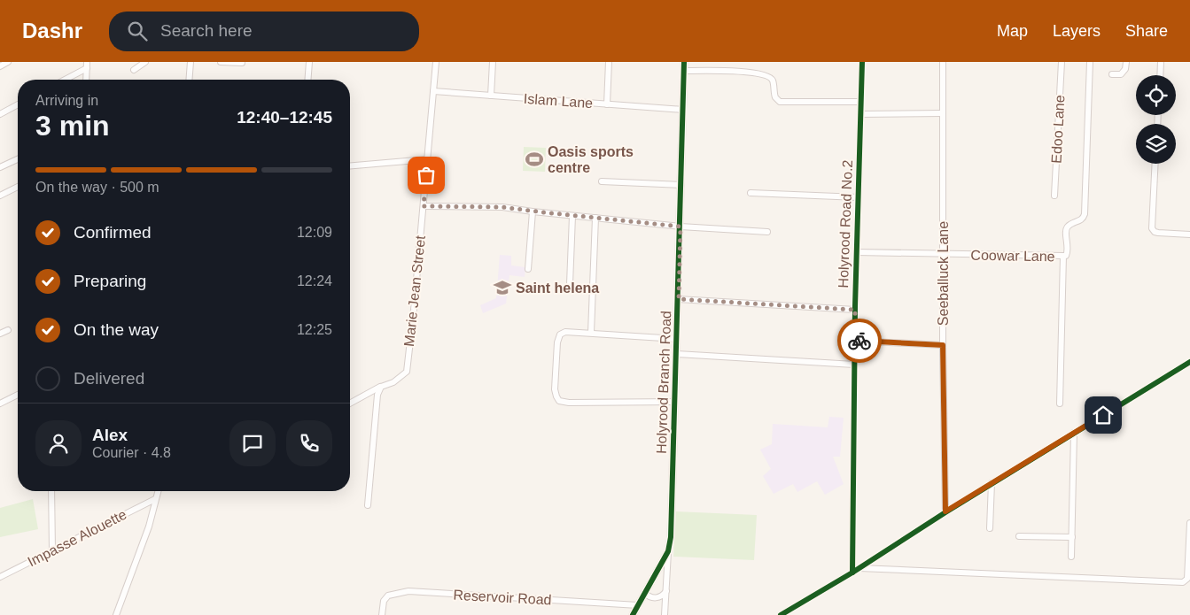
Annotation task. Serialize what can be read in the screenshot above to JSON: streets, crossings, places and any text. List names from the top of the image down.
{
  "streets": {
    "street": [
      "Islam Lane",
      "Edoo Lane",
      "Holyrood Road No.2",
      "Coowar Lane",
      "Seeballuck Lane",
      "Marie Jean Street",
      "Holyrood Branch Road",
      "Impasse Alouette",
      "Reservoir Road"
    ]
  },
  "crossings": [
    ["Islam Lane", "Marie Jean Street"],
    ["Islam Lane", "Holyrood Branch Road"],
    ["Holyrood Road No.2", "Coowar Lane"],
    ["Coowar Lane", "Seeballuck Lane"],
    ["Holyrood Branch Road", "Reservoir Road"]
  ],
  "places": {
    "sports": ["Oasis sports centre"],
    "school or university": ["Saint helena"]
  },
  "page": {
    "header": "Dashr",
    "search": "Search here",
    "nav": ["Map", "Layers", "Share"],
    "heading": ["3 min", "Arriving in", "12:40–12:45"],
    "panel": ["Alex", "Courier · 4.8"],
    "bar": "On the way · 500 m",
    "list": [
      ["Confirmed", "12:09"],
      ["Preparing", "12:24"],
      ["On the way", "12:25"],
      "Delivered"
    ]
  }
}
